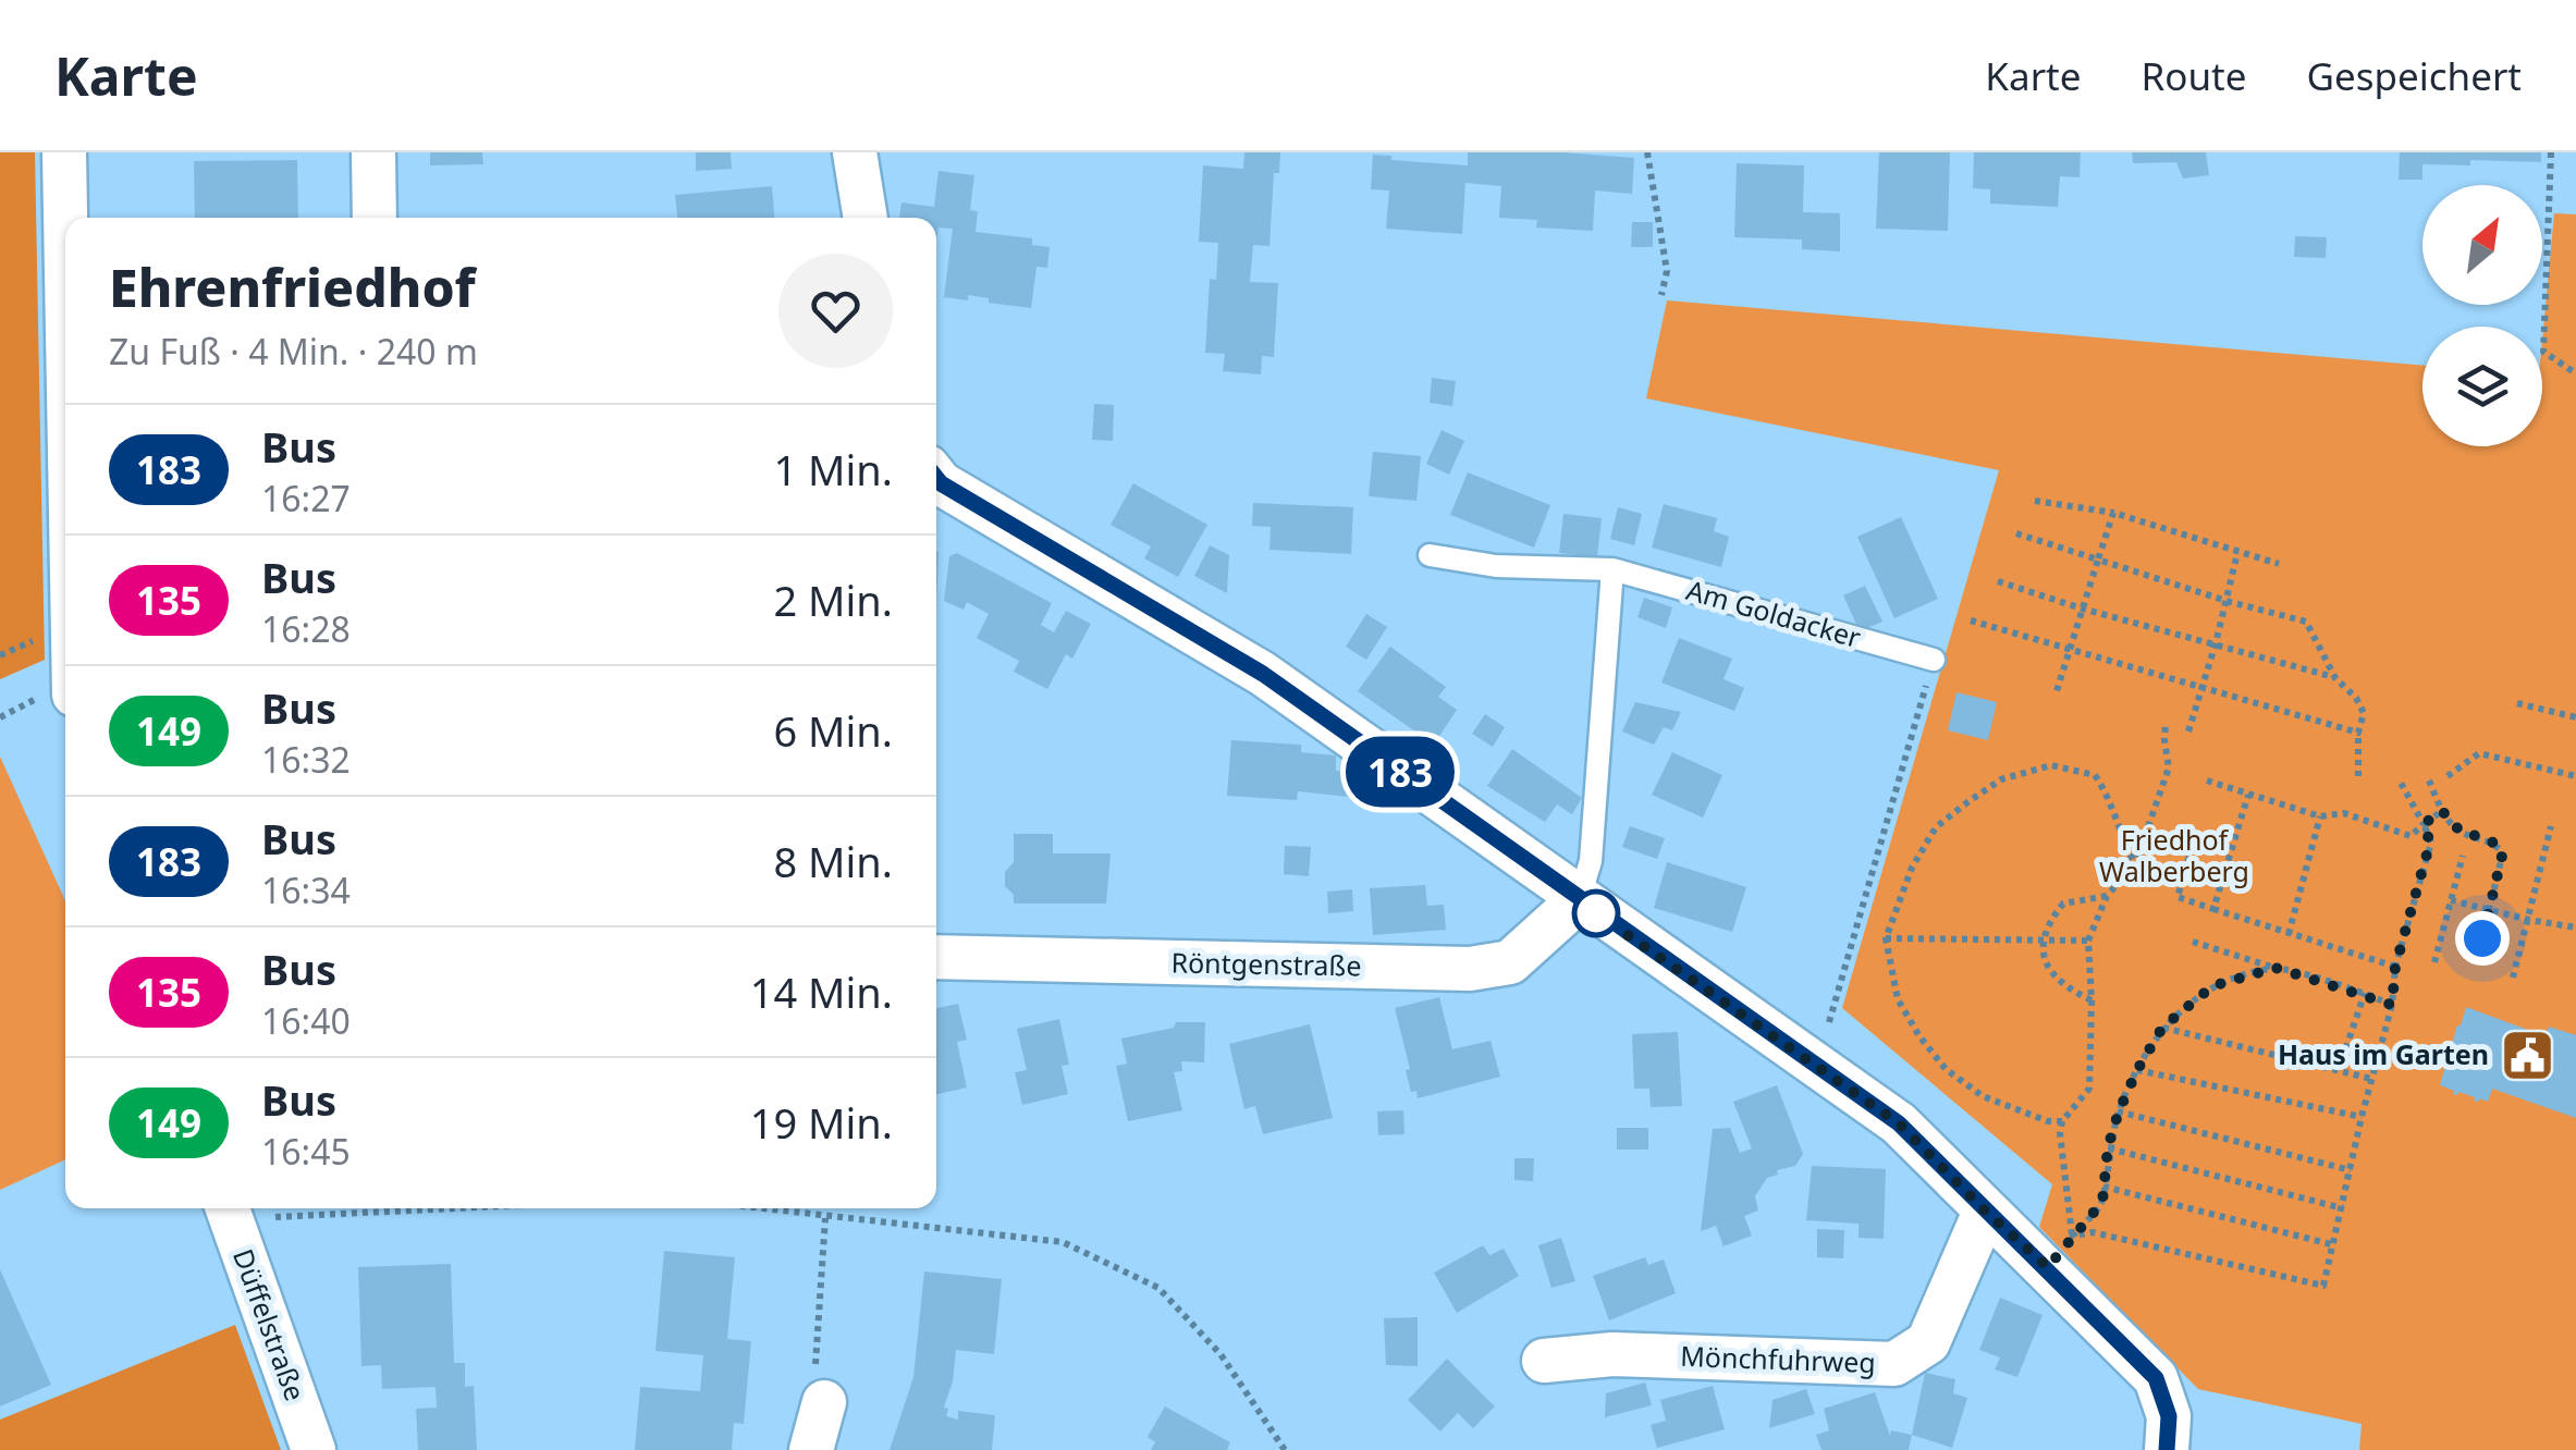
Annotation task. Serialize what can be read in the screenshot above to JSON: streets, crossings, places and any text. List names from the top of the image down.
{
  "streets": {
    "street": ["Röntgenstraße", "Düffelstraße", "Mönchfuhrweg"],
    "lane": ["Am Goldacker"]
  },
  "parks": ["Friedhof Walberberg"],
  "places": {
    "public building": ["Haus im Garten"]
  },
  "lines": ["bus line 183"],
  "north": "top right",
  "page": {
    "header": "Karte",
    "nav": ["Karte", "Route", "Gespeichert"],
    "on_map": "183",
    "heading": ["Ehrenfriedhof", "Zu Fuß · 4 Min. · 240 m"],
    "list": [
      {
        "mark": "183",
        "name": "Bus",
        "note": "16:27",
        "value": "1 Min."
      },
      {
        "mark": "135",
        "name": "Bus",
        "note": "16:28",
        "value": "2 Min."
      },
      {
        "mark": "149",
        "name": "Bus",
        "note": "16:32",
        "value": "6 Min."
      },
      {
        "mark": "183",
        "name": "Bus",
        "note": "16:34",
        "value": "8 Min."
      },
      {
        "mark": "135",
        "name": "Bus",
        "note": "16:40",
        "value": "14 Min."
      },
      {
        "mark": "149",
        "name": "Bus",
        "note": "16:45",
        "value": "19 Min."
      }
    ]
  }
}
